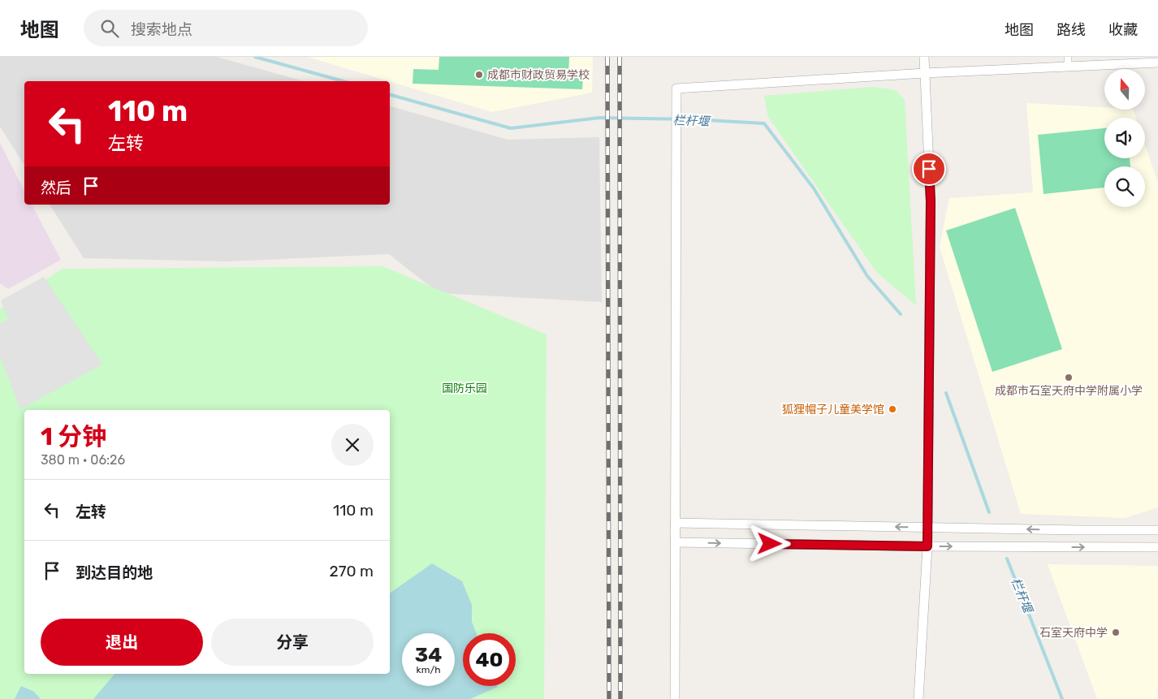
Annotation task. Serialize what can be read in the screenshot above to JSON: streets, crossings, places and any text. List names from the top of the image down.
{
  "water": ["栏杆堰"],
  "parks": ["国防乐园"],
  "places": [
    "成都市财政贸易学校",
    "成都市石室天府中学附属小学",
    "狐狸帽子儿童美学馆",
    "石室天府中学"
  ],
  "north": "top",
  "page": {
    "header": "地图",
    "search": "搜索地点",
    "nav": ["地图", "路线", "收藏"],
    "turn": ["110 m", "左转"],
    "then": "然后",
    "heading": ["1 分钟", "380 m · 06:26"],
    "list": [
      {
        "name": "左转",
        "value": "110 m"
      },
      {
        "name": "到达目的地",
        "value": "270 m"
      }
    ],
    "buttons": ["退出", "分享"],
    "speed": "34 km/h",
    "limit": "40"
  }
}
